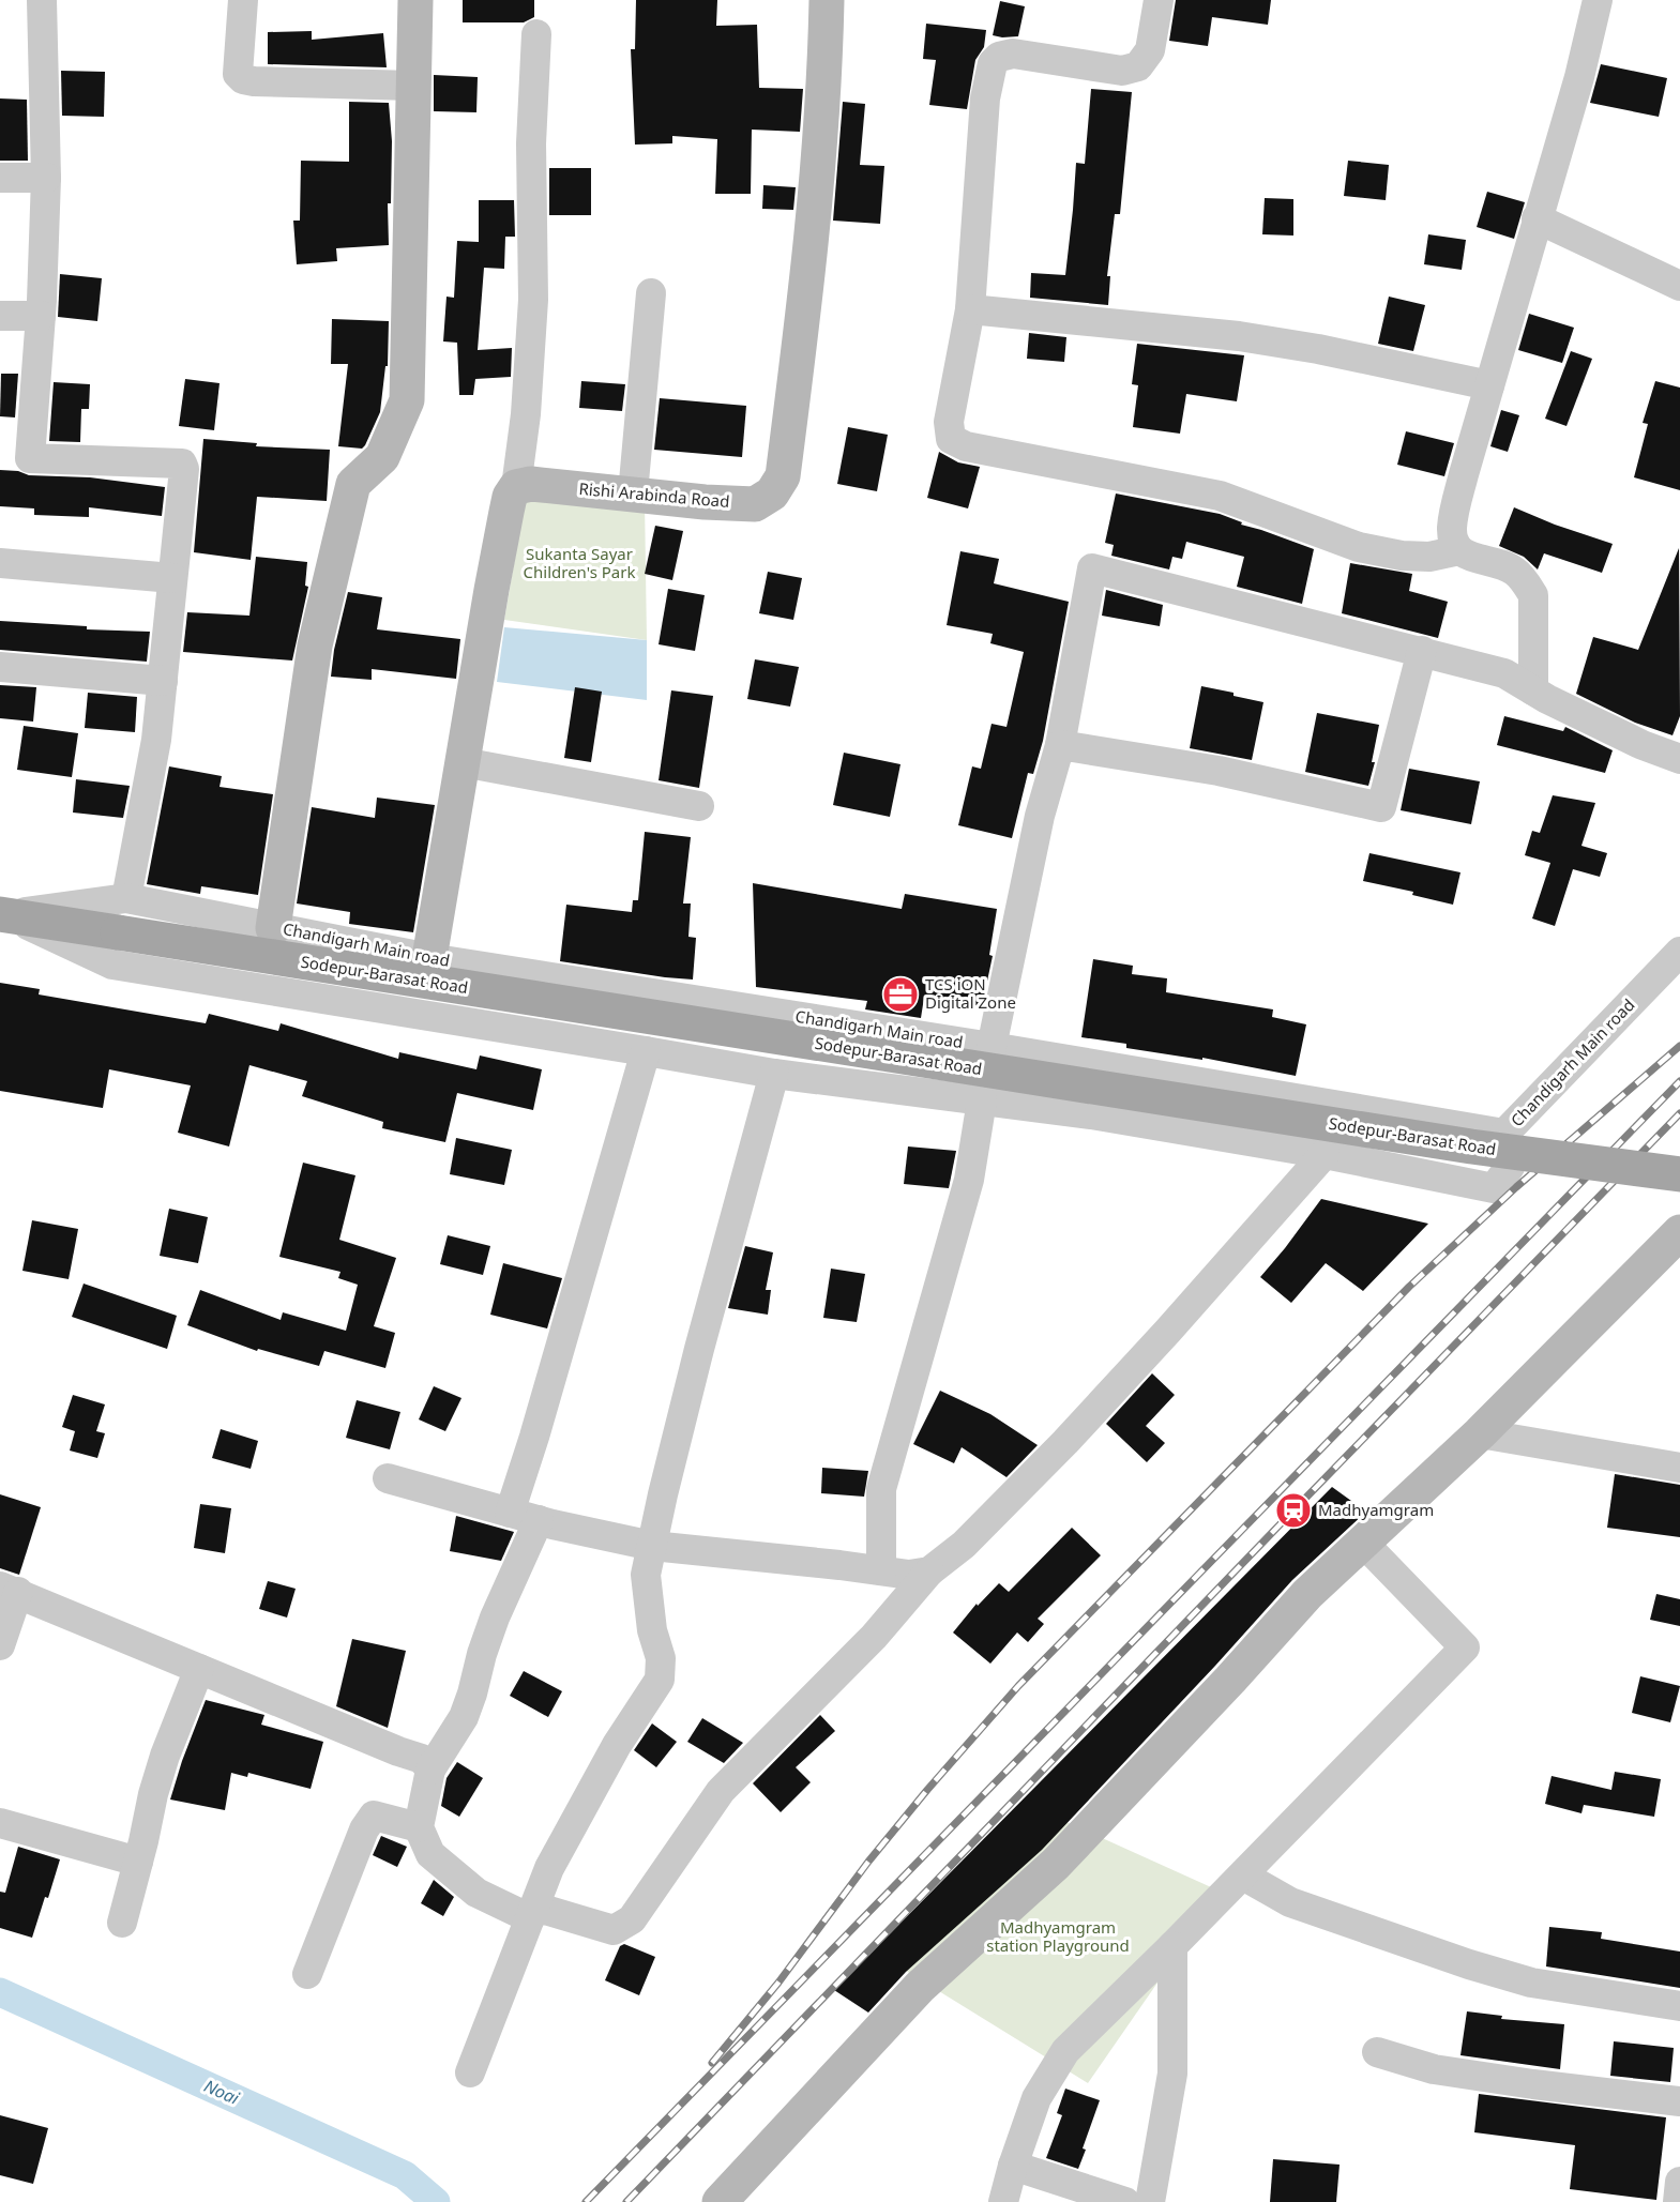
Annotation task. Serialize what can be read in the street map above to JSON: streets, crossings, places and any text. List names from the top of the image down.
{
  "streets": {
    "main road": ["Sodepur-Barasat Road"],
    "street": ["Rishi Arabinda Road", "Chandigarh Main road"]
  },
  "crossings": [
    ["Chandigarh Main road", "Sodepur-Barasat Road"]
  ],
  "water": ["Noai"],
  "parks": ["Sukanta Sayar Children's Park", "Madhyamgram station Playground"],
  "places": {
    "office": ["TCS iON Digital Zone"],
    "station": ["Madhyamgram"]
  }
}
